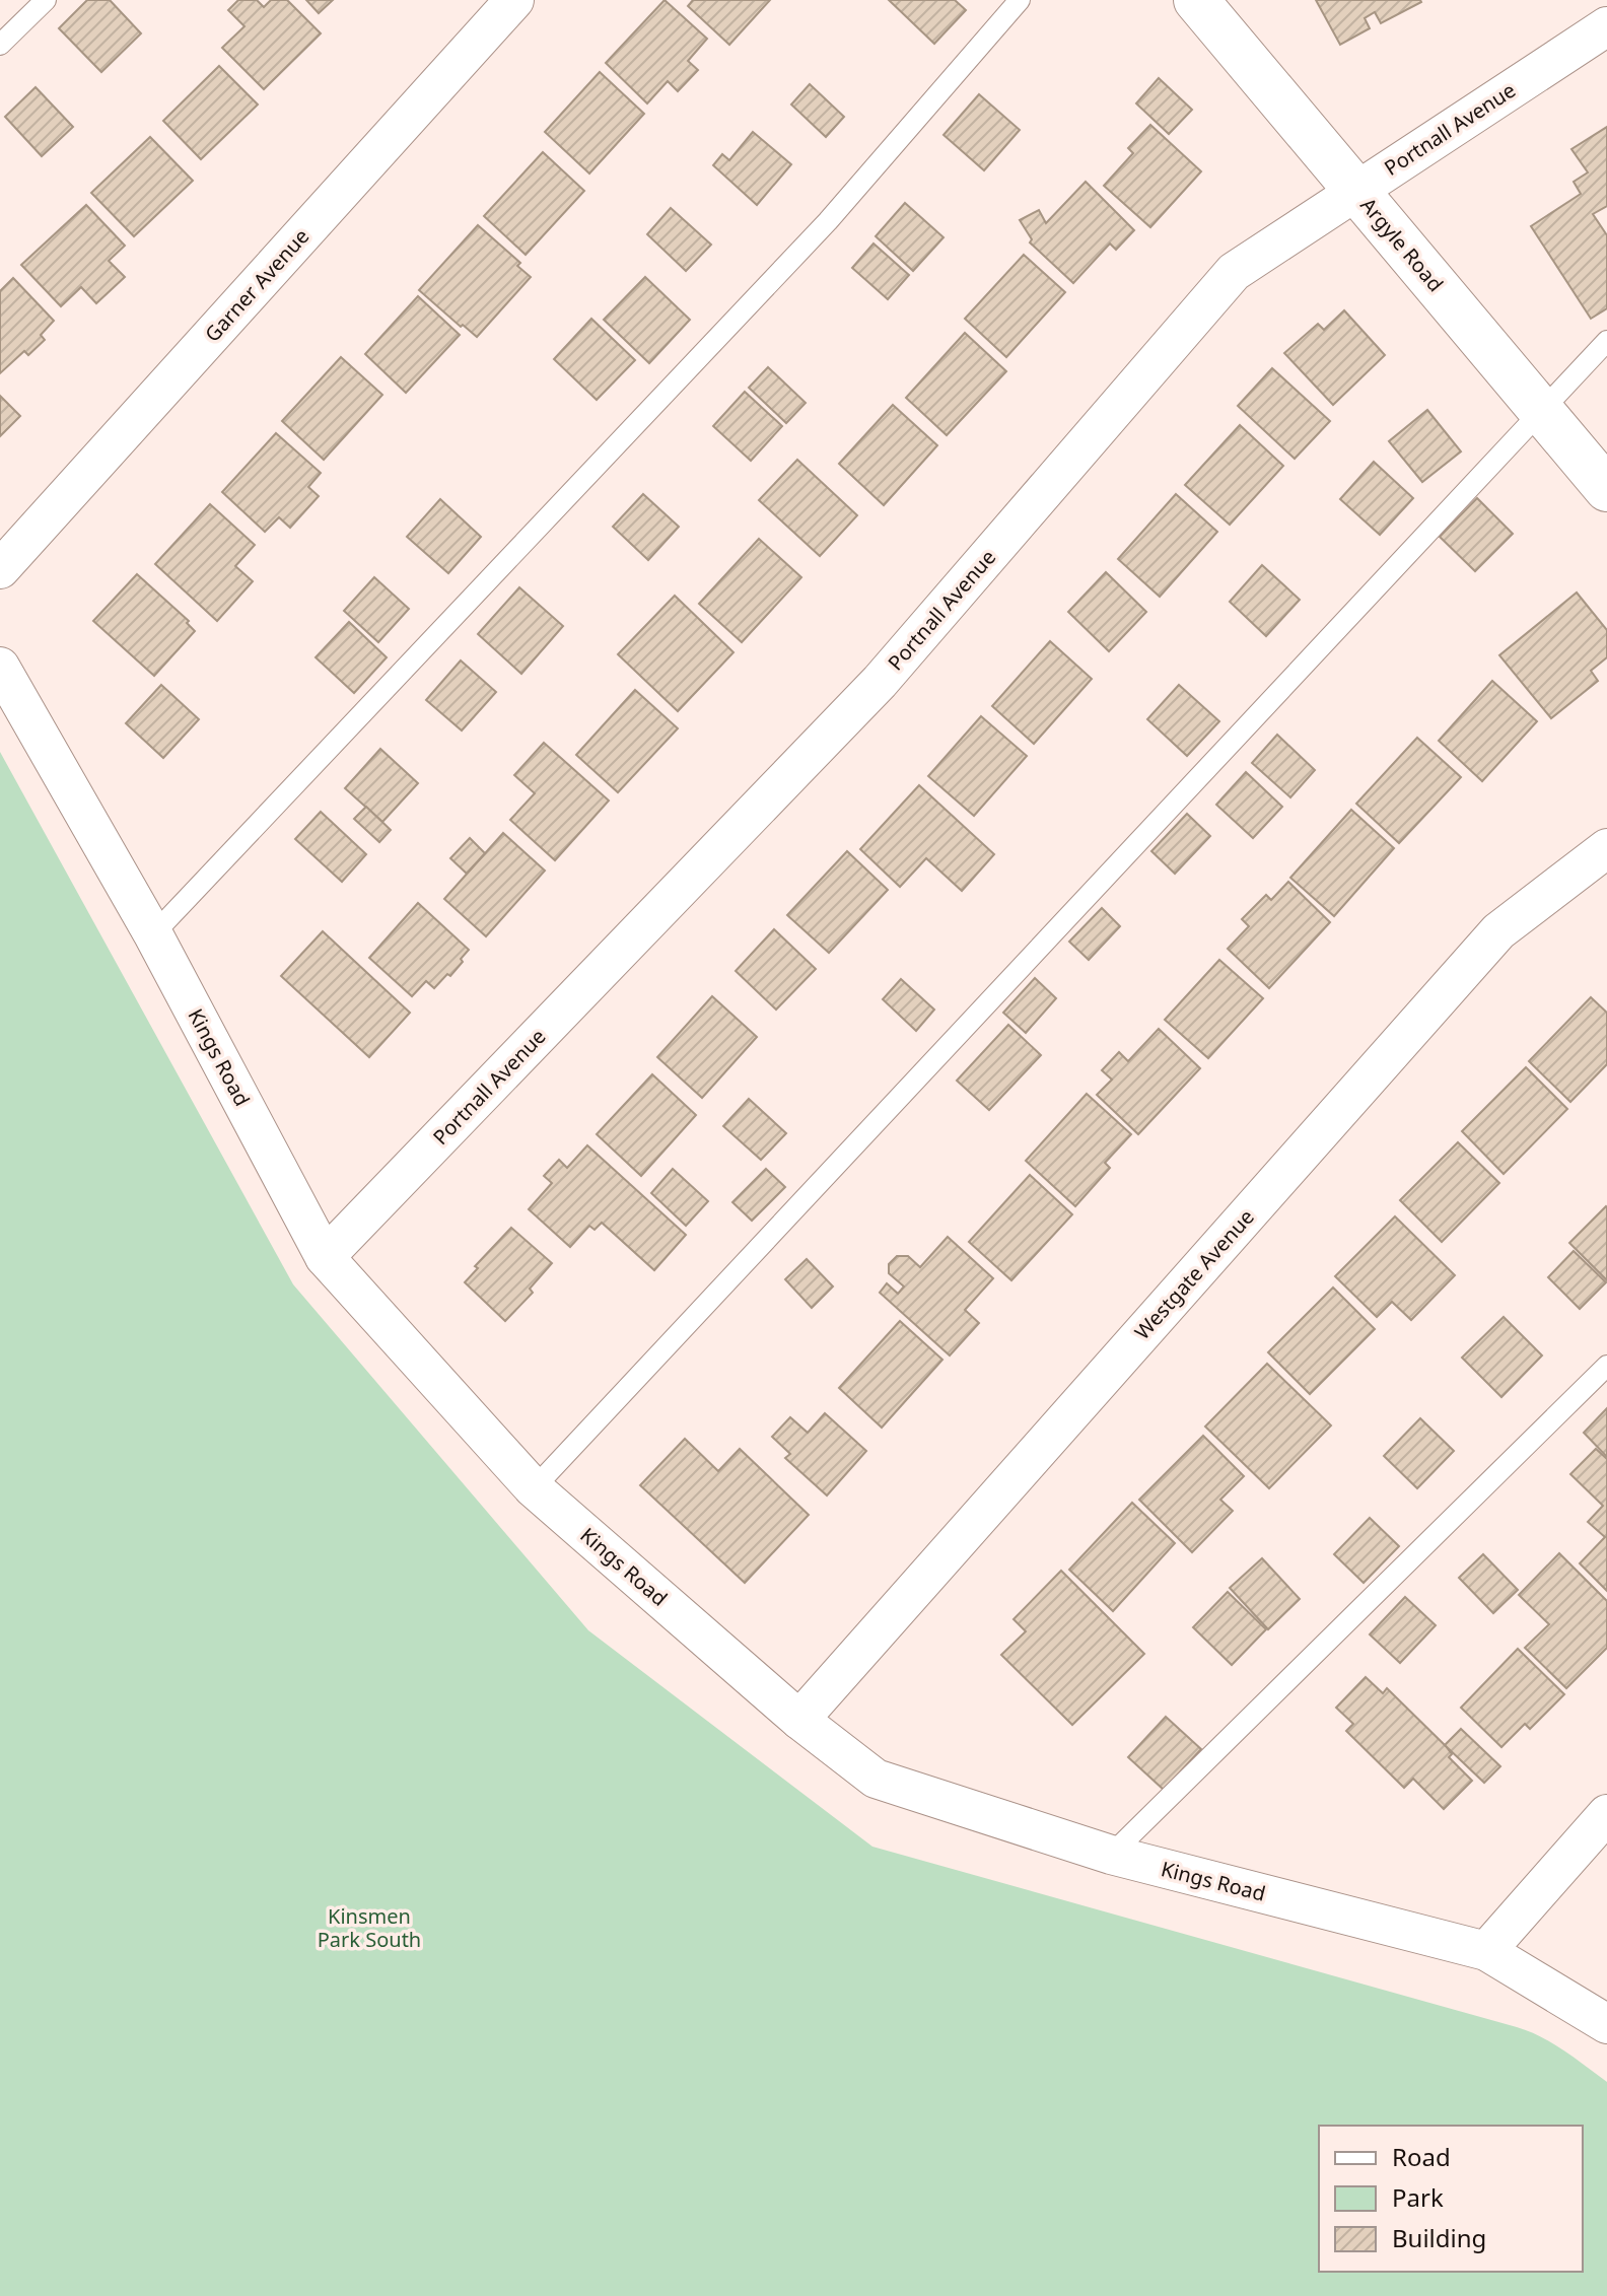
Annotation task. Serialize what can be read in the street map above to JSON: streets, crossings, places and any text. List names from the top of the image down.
{
  "streets": {
    "street": [
      "Portnall Avenue",
      "Argyle Road",
      "Garner Avenue",
      "Kings Road",
      "Westgate Avenue"
    ]
  },
  "crossings": [
    ["Portnall Avenue", "Argyle Road"],
    ["Portnall Avenue", "Kings Road"],
    ["Kings Road", "Westgate Avenue"]
  ],
  "parks": ["Kinsmen Park South"],
  "legend": ["Road", "Park", "Building"]
}
